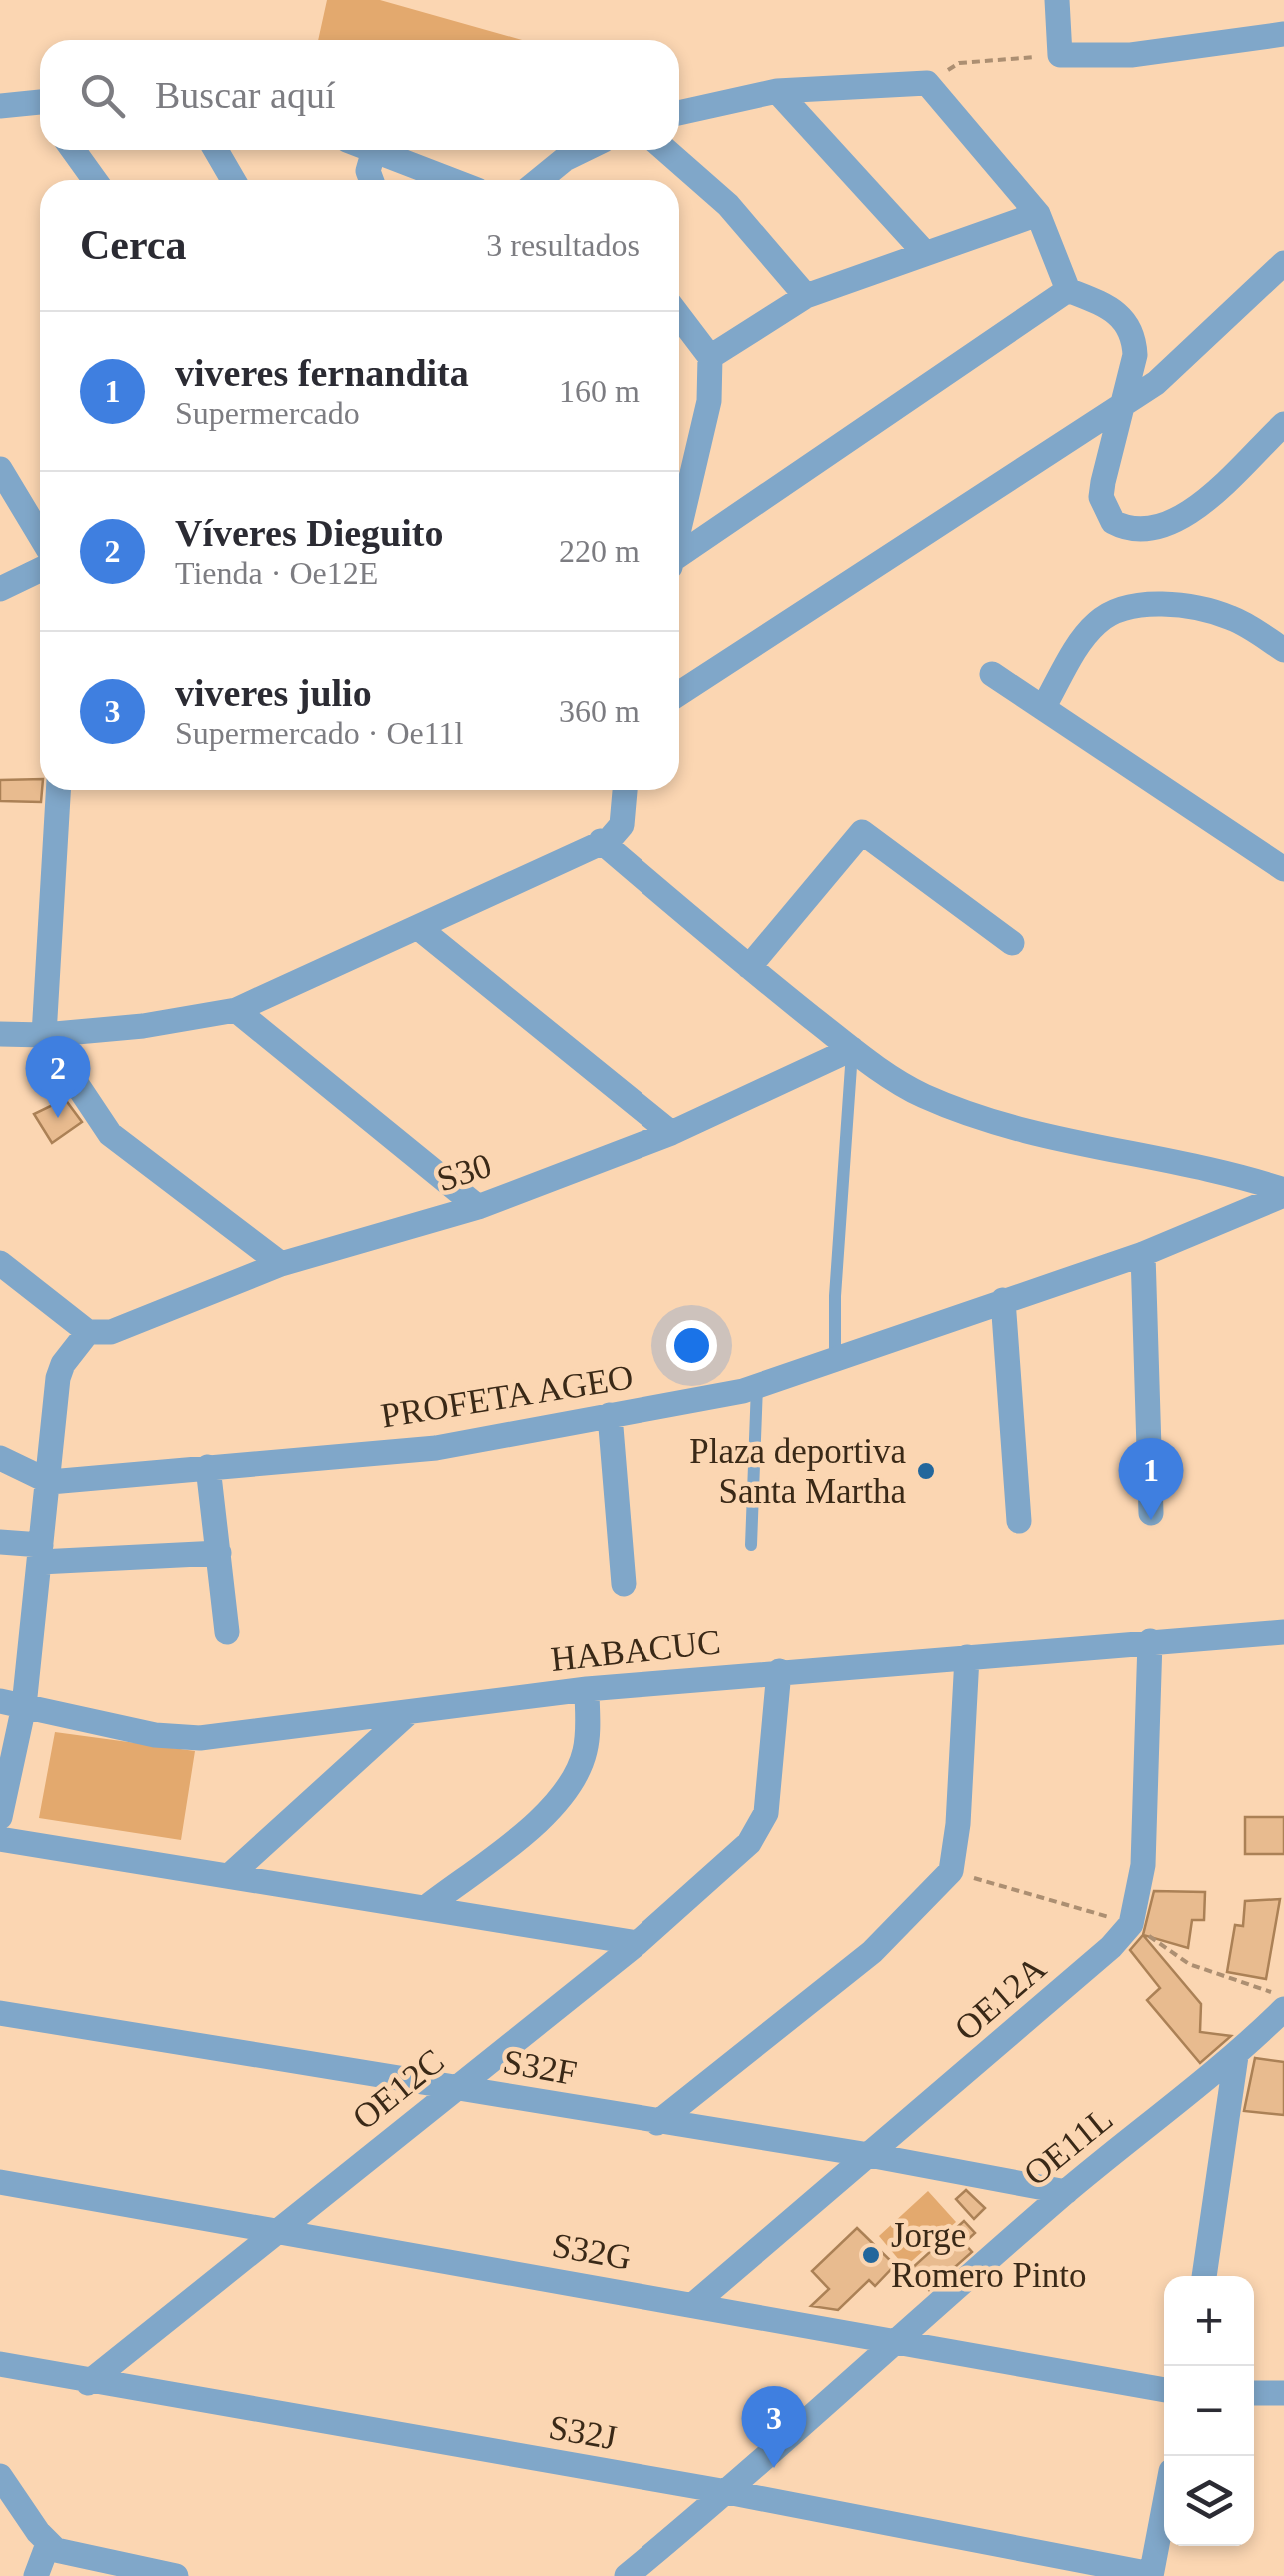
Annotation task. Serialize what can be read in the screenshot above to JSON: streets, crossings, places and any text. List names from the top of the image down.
{
  "streets": {
    "street": [
      "S30",
      "PROFETA AGEO",
      "HABACUC",
      "OE12A",
      "S32F",
      "OE12C",
      "OE11L",
      "S32G",
      "S32J"
    ]
  },
  "crossings": [
    ["HABACUC", "OE12A"],
    ["HABACUC", "OE12C"],
    ["OE12A", "S32F"],
    ["OE12A", "S32G"],
    ["S32F", "OE12C"],
    ["S32F", "OE11L"],
    ["OE12C", "S32G"],
    ["OE12C", "S32J"],
    ["OE11L", "S32G"],
    ["OE11L", "S32J"]
  ],
  "places": ["Plaza deportiva Santa Martha", "Jorge Romero Pinto"],
  "page": {
    "search": "Buscar aquí",
    "heading": ["Cerca", "3 resultados"],
    "list": [
      {
        "mark": "1",
        "name": "viveres fernandita",
        "note": "Supermercado",
        "value": "160 m"
      },
      {
        "mark": "2",
        "name": "Víveres Dieguito",
        "note": "Tienda · Oe12E",
        "value": "220 m"
      },
      {
        "mark": "3",
        "name": "viveres julio",
        "note": "Supermercado · Oe11l",
        "value": "360 m"
      }
    ],
    "pins": ["2", "1", "3"],
    "map_buttons": ["+", "−"]
  }
}
